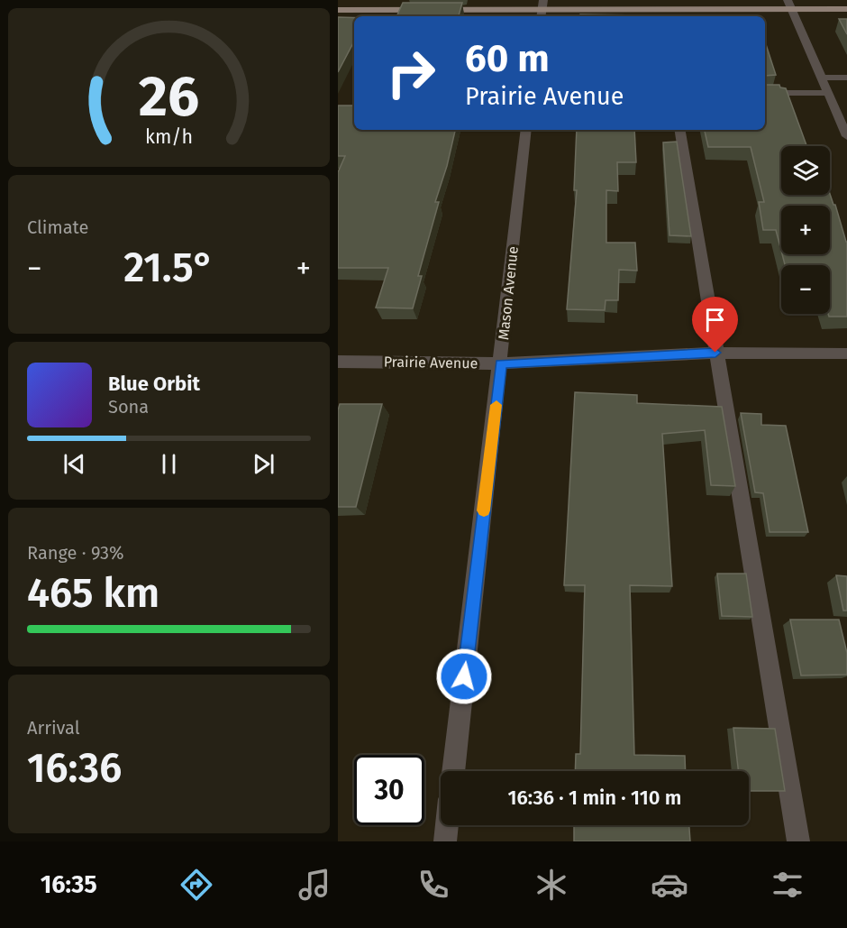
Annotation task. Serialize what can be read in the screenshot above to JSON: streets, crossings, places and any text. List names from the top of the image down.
{
  "streets": {
    "street": ["Mason Avenue", "Prairie Avenue"]
  },
  "crossings": [
    ["Mason Avenue", "Prairie Avenue"]
  ],
  "page": {
    "turn": ["60 m", "Prairie Avenue"],
    "map_buttons": ["+", "−"],
    "tile": [
      "Climate",
      ["Range · 93%", "465 km"],
      ["Arrival", "16:36"]
    ],
    "heat": ["−", "21.5°", "+"],
    "song": ["Blue Orbit", "Sona"],
    "limit": "30",
    "trip": "16:36 · 1 min · 110 m",
    "tabs": "16:35",
    "gauge": ["26", "km/h"]
  }
}
